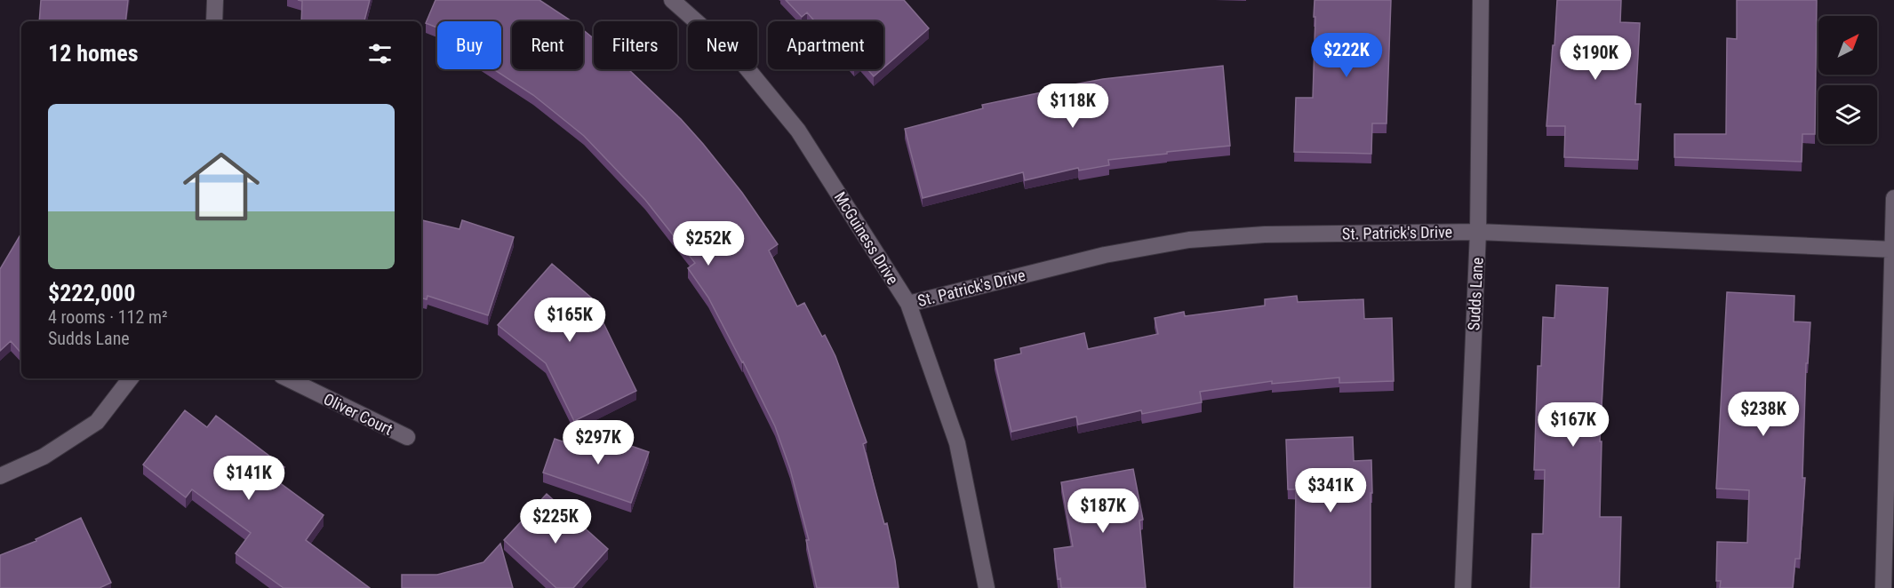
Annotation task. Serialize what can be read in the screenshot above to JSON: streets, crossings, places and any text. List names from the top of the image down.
{
  "streets": {
    "street": [
      "St. Patrick's Drive",
      "McGuiness Drive",
      "Sudds Lane",
      "Oliver Court"
    ]
  },
  "crossings": [
    ["St. Patrick's Drive", "McGuiness Drive"],
    ["St. Patrick's Drive", "Sudds Lane"]
  ],
  "north": "top right",
  "page": {
    "chip": [
      "Buy",
      "Rent",
      "Filters",
      "New",
      "Apartment"
    ],
    "heading": "12 homes",
    "price": [
      "$222K",
      "$190K",
      "$118K",
      "$252K",
      "$165K",
      "$238K",
      "$167K",
      "$297K",
      "$141K",
      "$341K",
      "$187K",
      "$225K"
    ],
    "list": [
      {
        "name": "$222,000",
        "note": "4 rooms · 112 m² · Sudds Lane"
      }
    ]
  }
}
